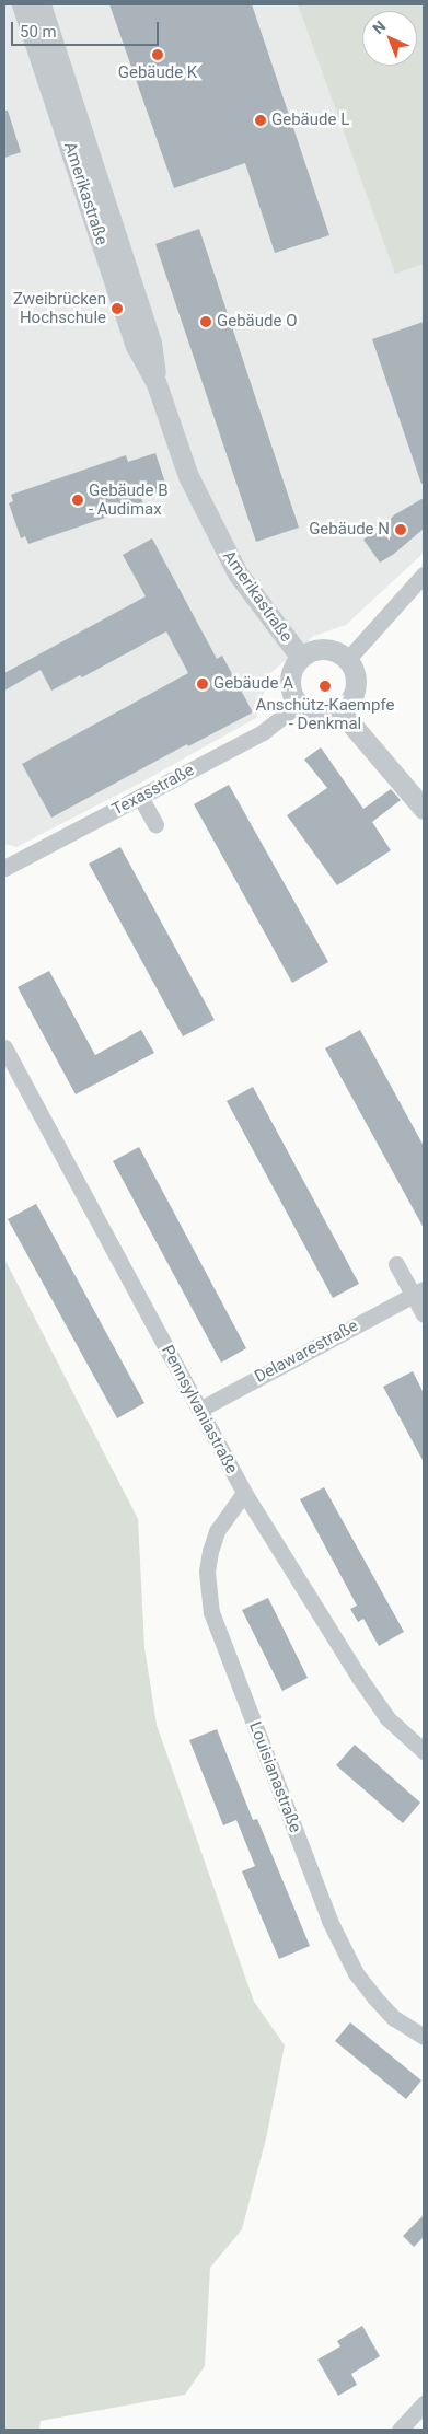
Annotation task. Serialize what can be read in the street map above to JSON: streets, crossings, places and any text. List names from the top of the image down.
{
  "streets": {
    "street": [
      "Amerikastraße",
      "Texasstraße",
      "Delawarestraße",
      "Pennsylvaniastraße",
      "Louisianastraße"
    ]
  },
  "crossings": [
    ["Amerikastraße", "Texasstraße"],
    ["Delawarestraße", "Pennsylvaniastraße"],
    ["Pennsylvaniastraße", "Louisianastraße"]
  ],
  "places": [
    "Gebäude K",
    "Gebäude L",
    "Zweibrücken Hochschule",
    "Gebäude O",
    "Gebäude B - Audimax",
    "Gebäude N",
    "Gebäude A",
    "Anschütz-Kaempfe - Denkmal"
  ],
  "scale_bar": "50 m",
  "north": "top left"
}
